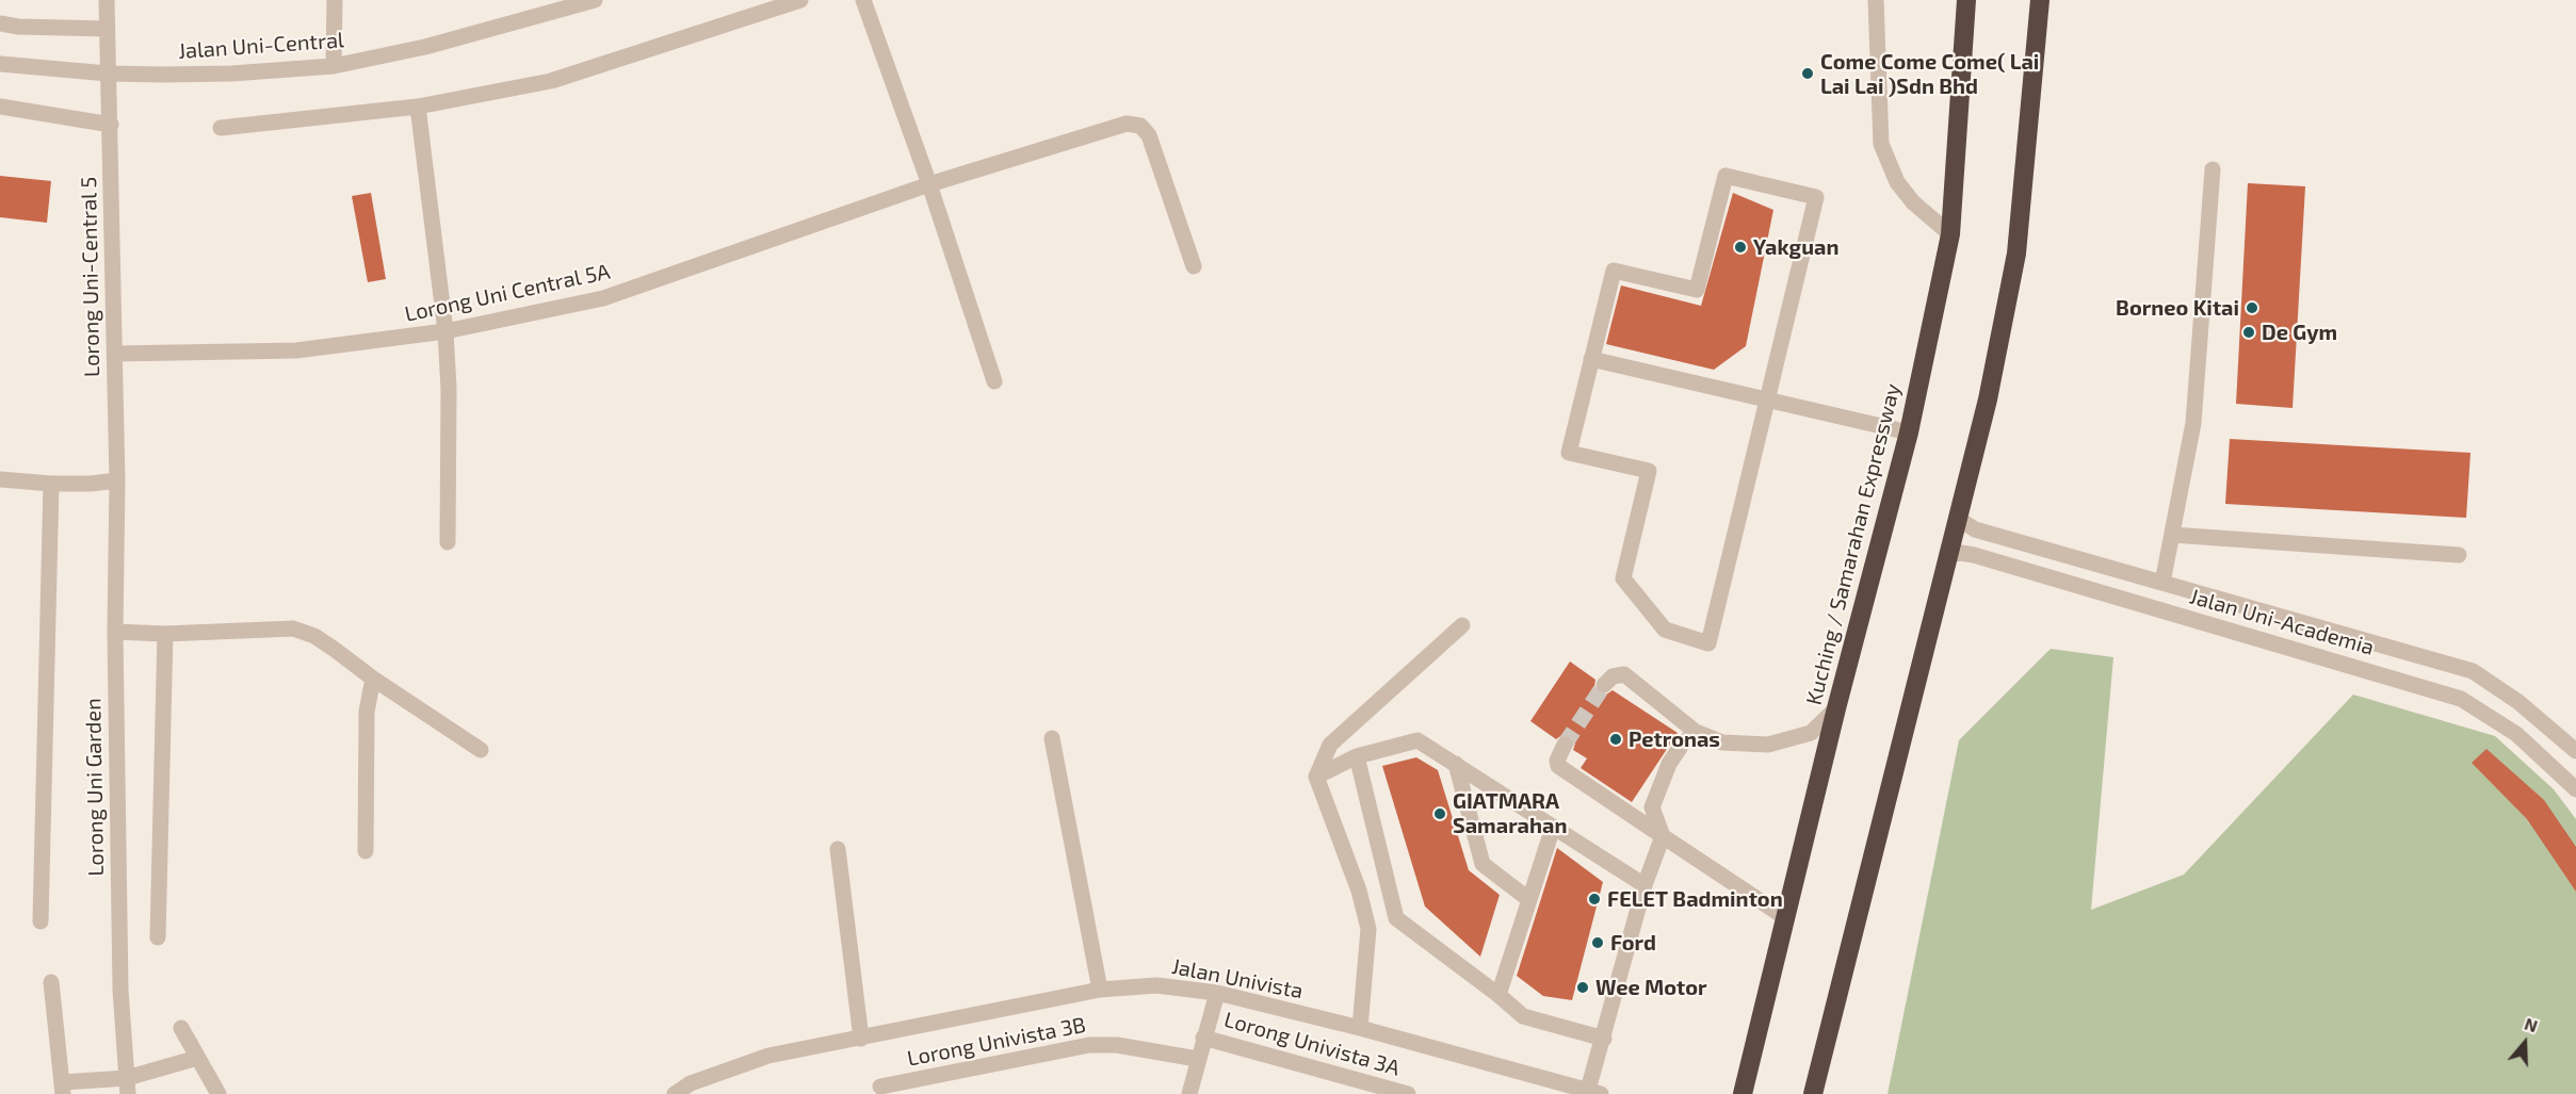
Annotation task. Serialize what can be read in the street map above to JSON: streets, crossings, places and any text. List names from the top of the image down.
{
  "streets": {
    "highway": ["Kuching / Samarahan Expressway"],
    "street": [
      "Jalan Uni-Central",
      "Lorong Uni-Central 5",
      "Lorong Uni Central 5A",
      "Jalan Uni-Academia",
      "Lorong Uni Garden",
      "Jalan Univista",
      "Lorong Univista 3B",
      "Lorong Univista 3A"
    ]
  },
  "crossings": [
    ["Jalan Uni-Central", "Lorong Uni-Central 5"],
    ["Lorong Uni-Central 5", "Lorong Uni Central 5A"],
    ["Lorong Uni-Central 5", "Lorong Uni Garden"]
  ],
  "places": [
    "Come Come Come( Lai Lai Lai )Sdn Bhd",
    "Yakguan",
    "Borneo Kitai",
    "De Gym",
    "Petronas",
    "GIATMARA Samarahan",
    "FELET Badminton",
    "Ford",
    "Wee Motor"
  ],
  "north": "top"
}
